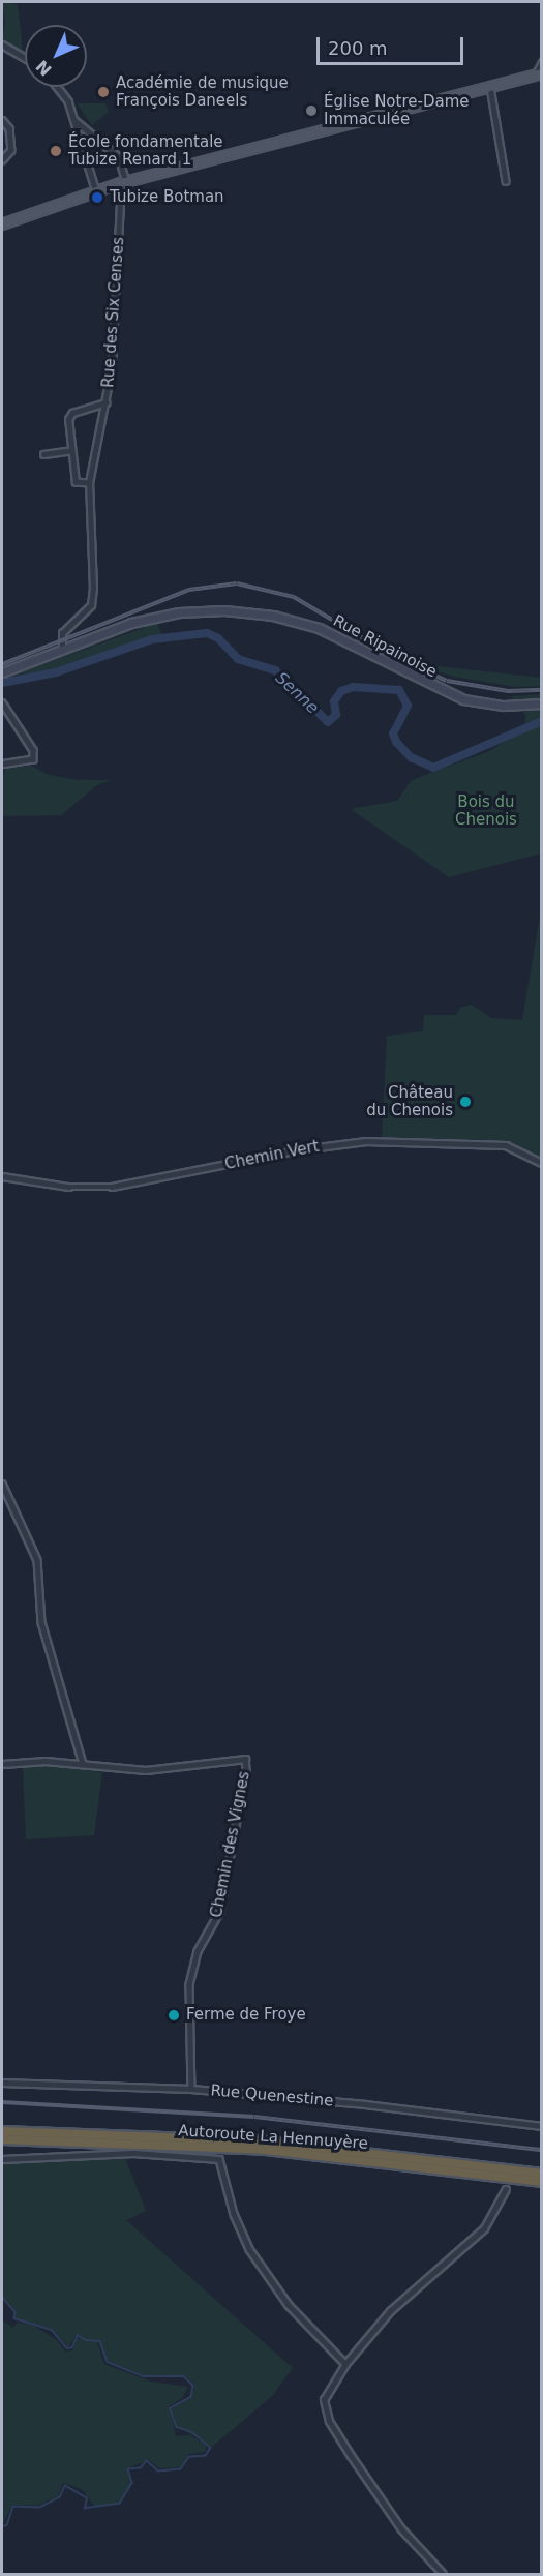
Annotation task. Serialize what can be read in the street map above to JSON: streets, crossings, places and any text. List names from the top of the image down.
{
  "streets": {
    "highway": ["Autoroute La Hennuyère"],
    "street": [
      "Rue des Six Censes",
      "Rue Ripainoise",
      "Chemin Vert",
      "Chemin des Vignes",
      "Rue Quenestine"
    ]
  },
  "crossings": [
    ["Rue des Six Censes", "Rue Ripainoise"],
    ["Chemin des Vignes", "Rue Quenestine"]
  ],
  "water": ["Senne"],
  "parks": ["Bois du Chenois"],
  "places": [
    "Académie de musique François Daneels",
    "Église Notre-Dame Immaculée",
    "École fondamentale Tubize Renard 1",
    "Tubize Botman",
    "Château du Chenois",
    "Ferme de Froye"
  ],
  "scale_bar": "200 m",
  "north": "bottom left"
}
